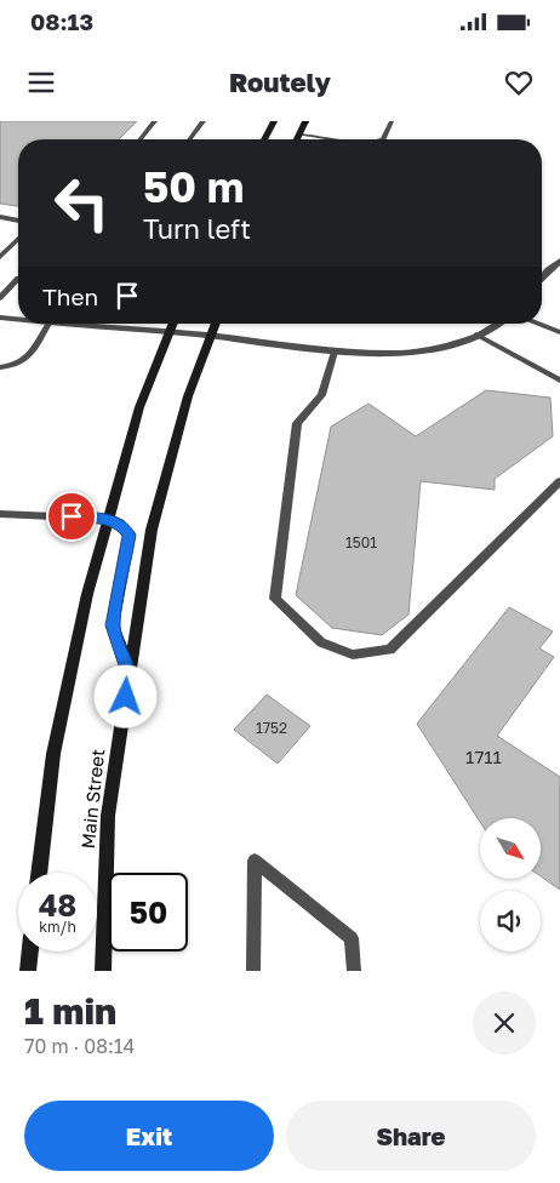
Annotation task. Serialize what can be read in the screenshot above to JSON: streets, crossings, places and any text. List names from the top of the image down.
{
  "streets": {
    "main road": ["Main Street"]
  },
  "house_numbers": ["1501", "1752", "1711"],
  "north": "bottom right",
  "page": {
    "status": "08:13",
    "header": "Routely",
    "turn": ["50 m", "Turn left"],
    "then": "Then",
    "speed": "48 km/h",
    "limit": "50",
    "heading": ["1 min", "70 m · 08:14"],
    "buttons": ["Exit", "Share"]
  }
}
